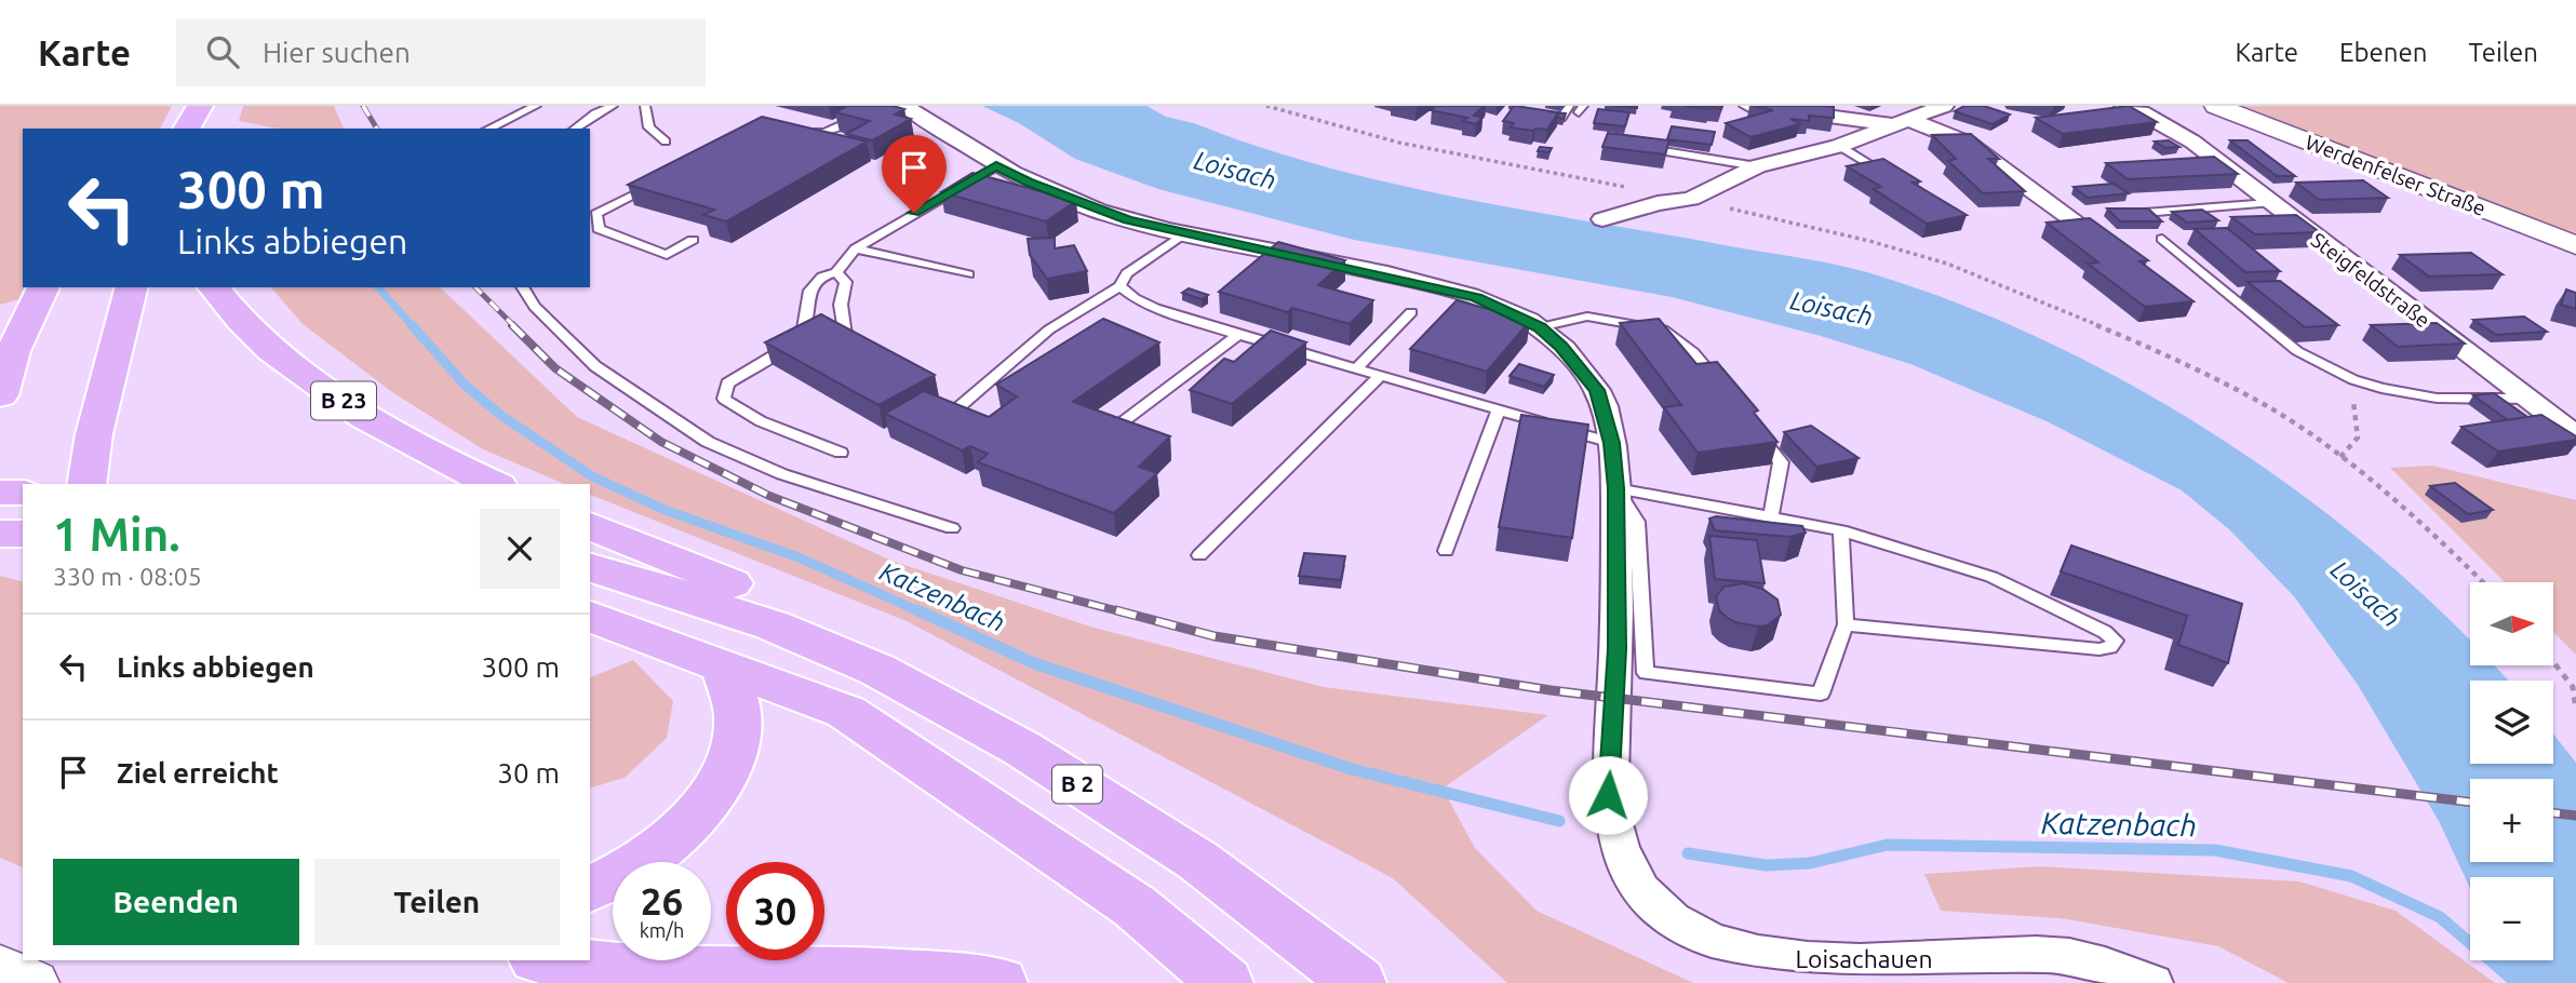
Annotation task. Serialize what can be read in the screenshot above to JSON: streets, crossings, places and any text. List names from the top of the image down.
{
  "streets": {
    "highway": ["B 23", "B 2"],
    "street": ["Werdenfelser Straße", "Steigfeldstraße", "Loisachauen"]
  },
  "water": ["Loisach", "Katzenbach"],
  "north": "right",
  "page": {
    "header": "Karte",
    "search": "Hier suchen",
    "nav": ["Karte", "Ebenen", "Teilen"],
    "turn": ["300 m", "Links abbiegen"],
    "heading": ["1 Min.", "330 m · 08:05"],
    "map_buttons": ["+", "−"],
    "list": [
      {
        "name": "Links abbiegen",
        "value": "300 m"
      },
      {
        "name": "Ziel erreicht",
        "value": "30 m"
      }
    ],
    "buttons": ["Beenden", "Teilen"],
    "speed": "26 km/h",
    "limit": "30"
  }
}
